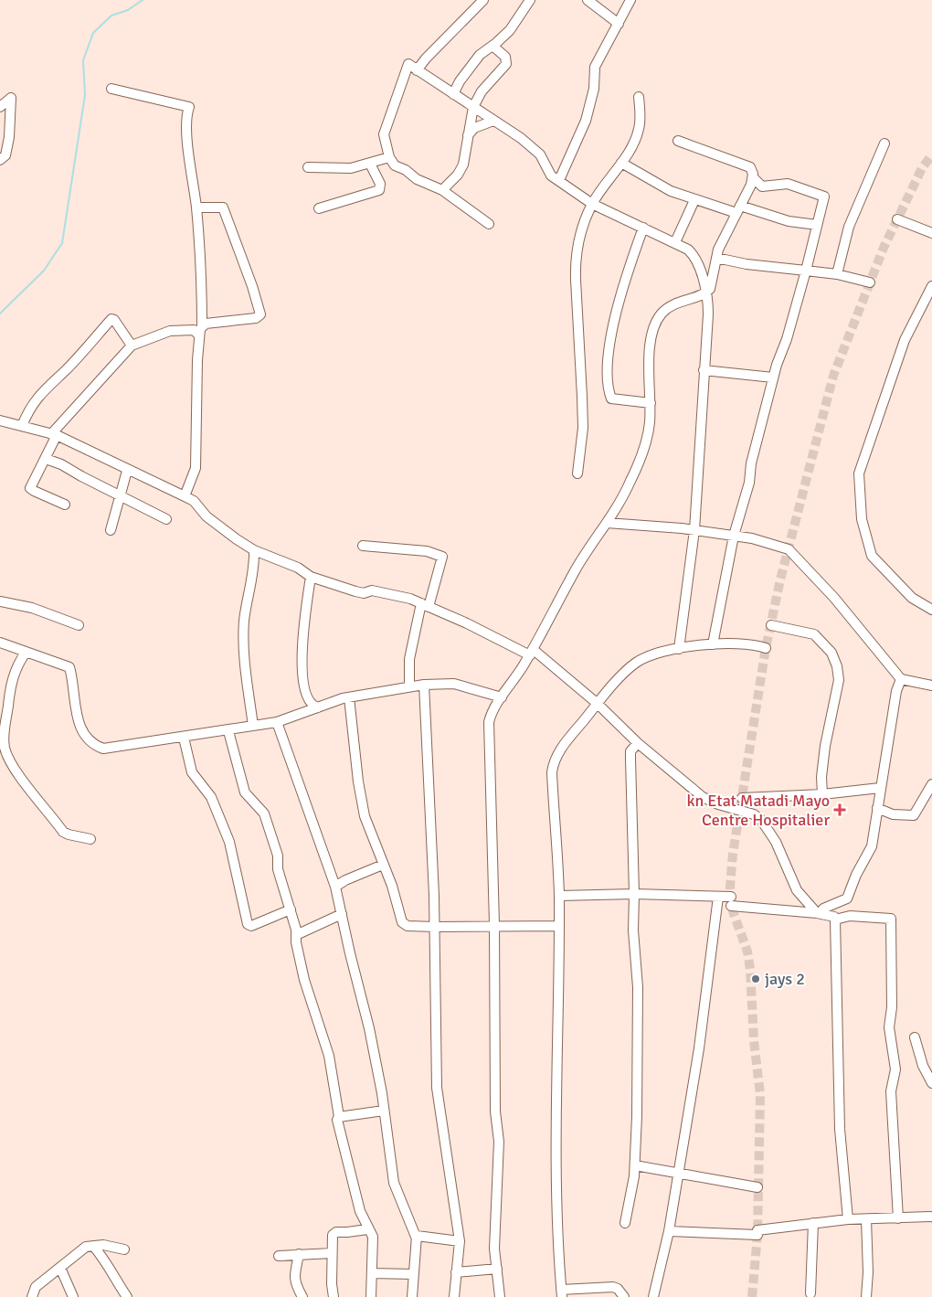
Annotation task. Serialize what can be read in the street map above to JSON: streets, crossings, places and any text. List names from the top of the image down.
{
  "places": {
    "health": ["kn Etat Matadi Mayo Centre Hospitalier"],
    "other": ["jays 2"]
  }
}
